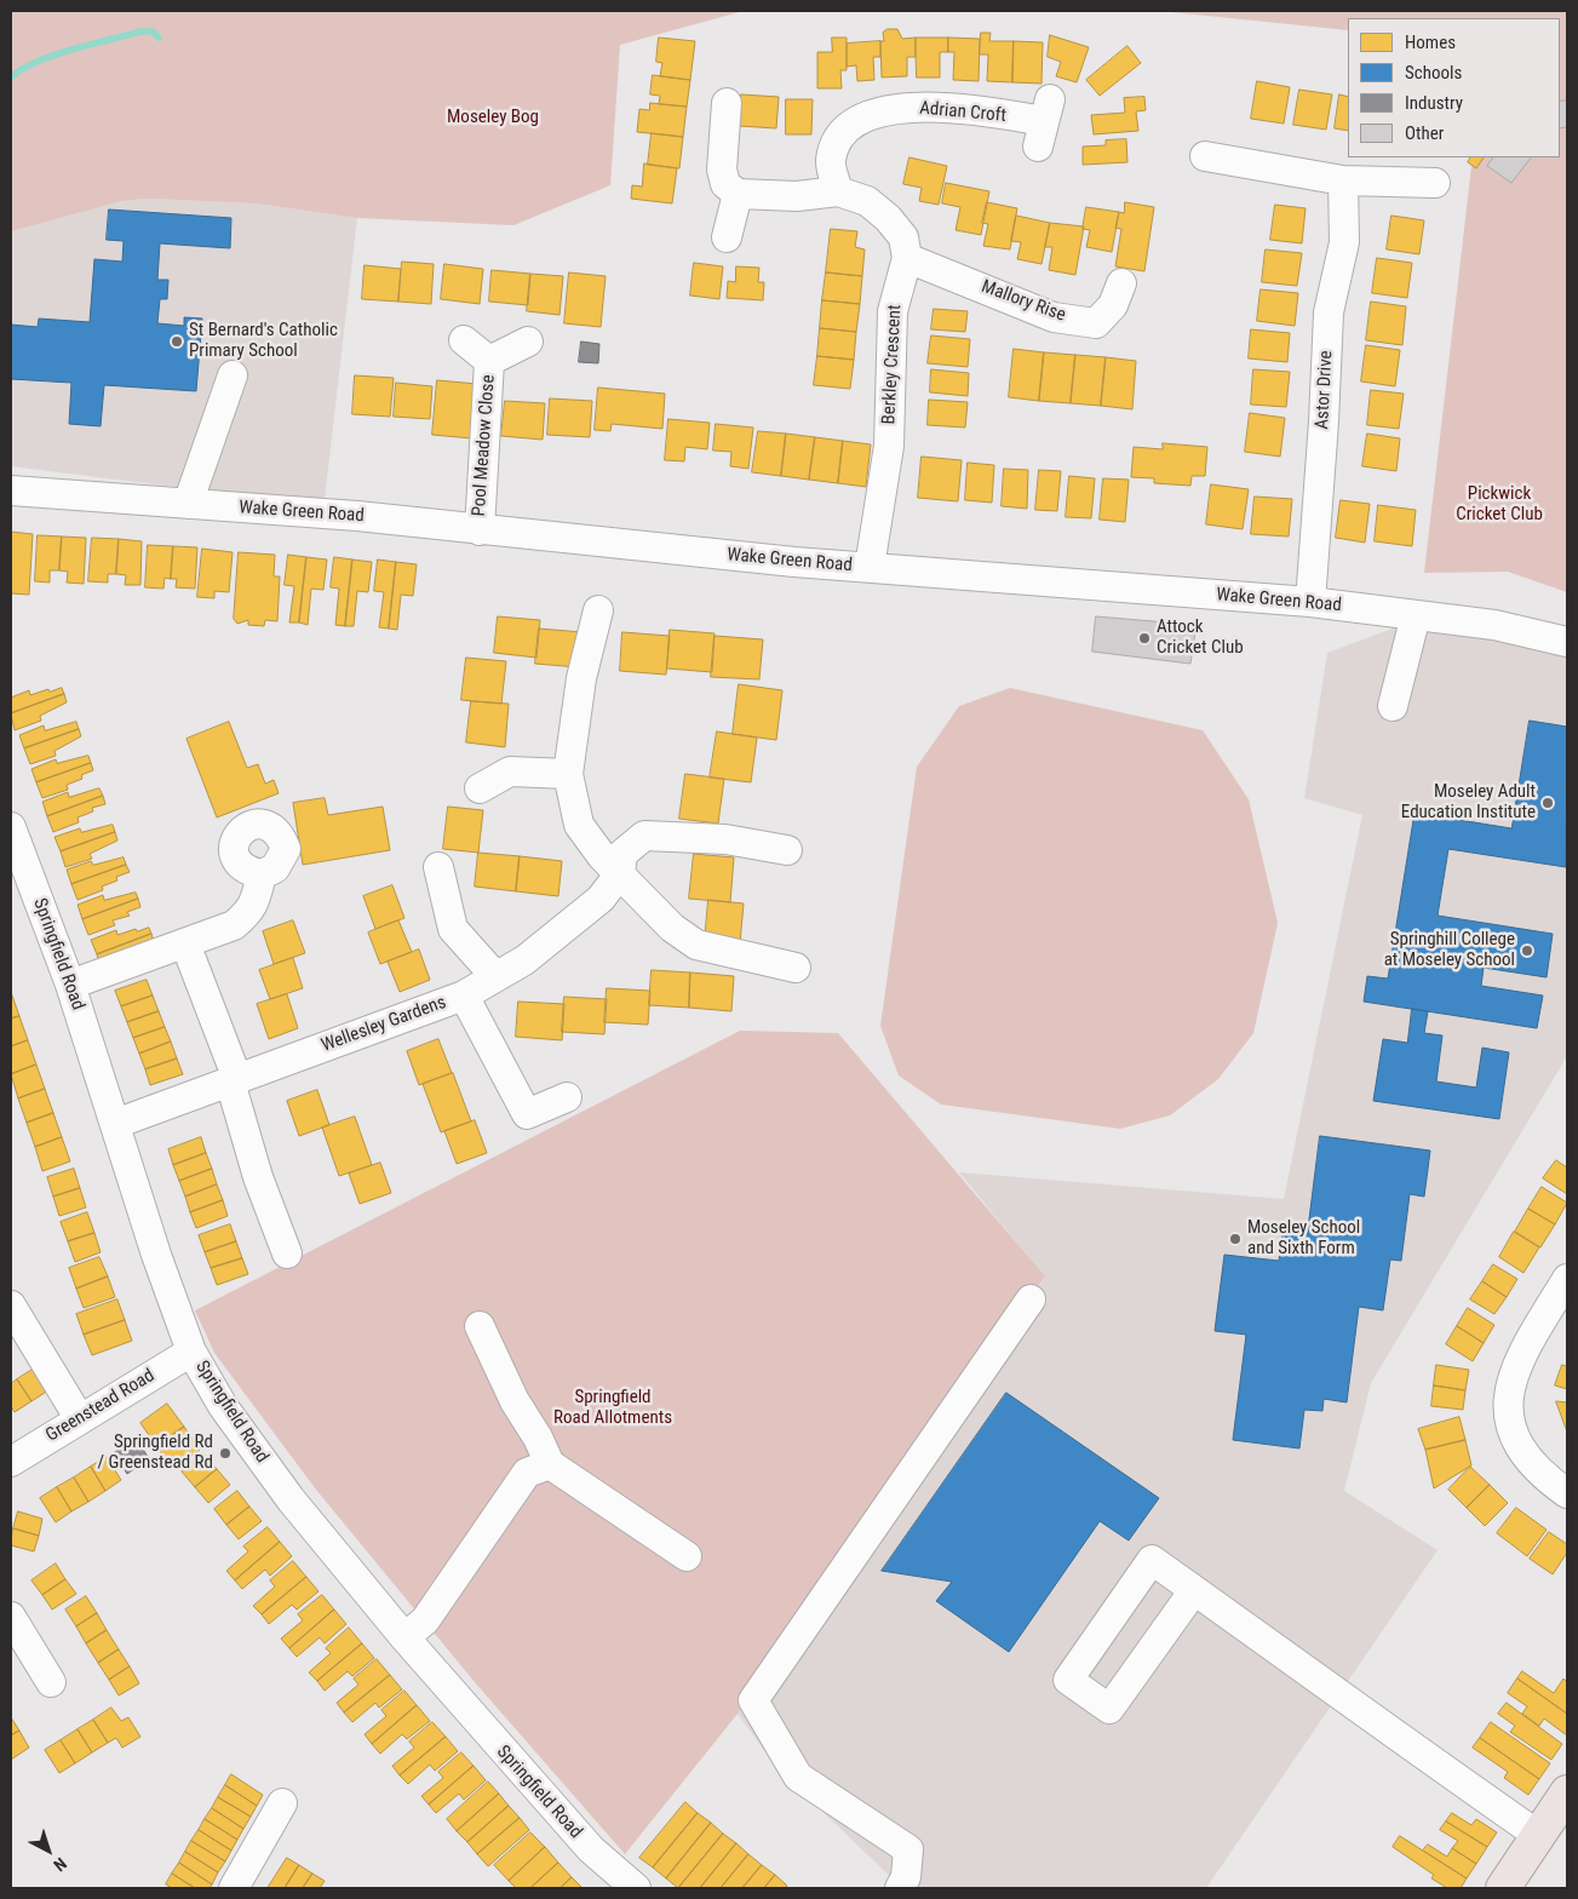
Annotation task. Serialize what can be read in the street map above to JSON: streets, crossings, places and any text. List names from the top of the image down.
{
  "streets": {
    "street": [
      "Adrian Croft",
      "Mallory Rise",
      "Berkley Crescent",
      "Astor Drive",
      "Pool Meadow Close",
      "Wake Green Road",
      "Springfield Road",
      "Wellesley Gardens",
      "Greenstead Road"
    ]
  },
  "crossings": [
    ["Mallory Rise", "Berkley Crescent"],
    ["Berkley Crescent", "Wake Green Road"],
    ["Astor Drive", "Wake Green Road"],
    ["Pool Meadow Close", "Wake Green Road"],
    ["Springfield Road", "Wellesley Gardens"],
    ["Springfield Road", "Greenstead Road"]
  ],
  "parks": ["Moseley Bog", "Pickwick Cricket Club", "Springfield Road Allotments"],
  "places": [
    "St Bernard's Catholic Primary School",
    "Attock Cricket Club",
    "Moseley Adult Education Institute",
    "Springhill College at Moseley School",
    "Moseley School and Sixth Form",
    "Springfield Rd / Greenstead Rd"
  ],
  "legend": [
    "Homes",
    "Schools",
    "Industry",
    "Other"
  ],
  "north": "bottom right"
}
